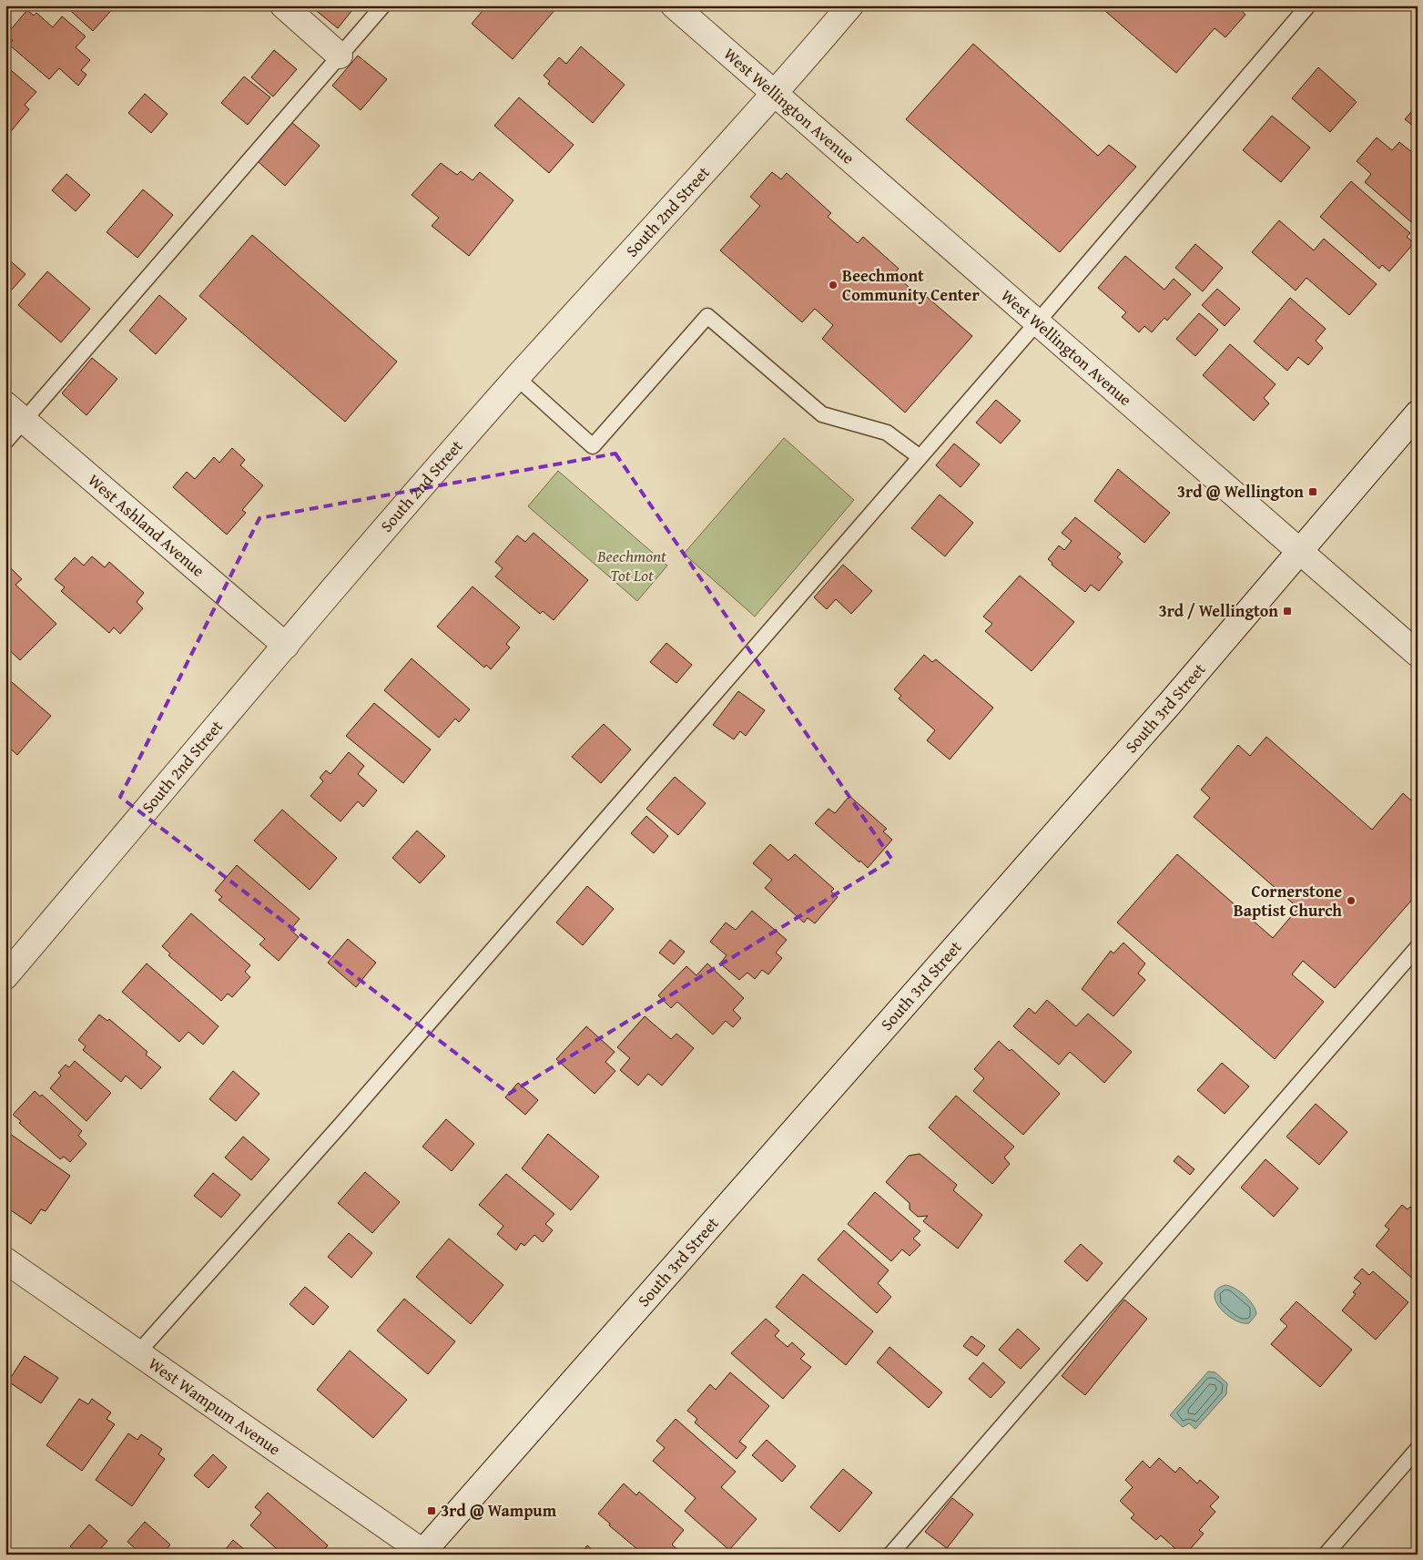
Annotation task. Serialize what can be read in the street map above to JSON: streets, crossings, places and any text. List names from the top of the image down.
{
  "streets": {
    "street": [
      "West Wellington Avenue",
      "South 2nd Street",
      "West Ashland Avenue",
      "South 3rd Street",
      "West Wampum Avenue"
    ]
  },
  "crossings": [
    ["West Wellington Avenue", "South 2nd Street"],
    ["West Wellington Avenue", "South 3rd Street"],
    ["South 2nd Street", "West Ashland Avenue"],
    ["South 3rd Street", "West Wampum Avenue"]
  ],
  "parks": ["Beechmont Tot Lot"],
  "places": {
    "other": ["Beechmont Community Center", "Cornerstone Baptist Church"],
    "transit": ["3rd @ Wellington", "3rd / Wellington", "3rd @ Wampum"]
  }
}
